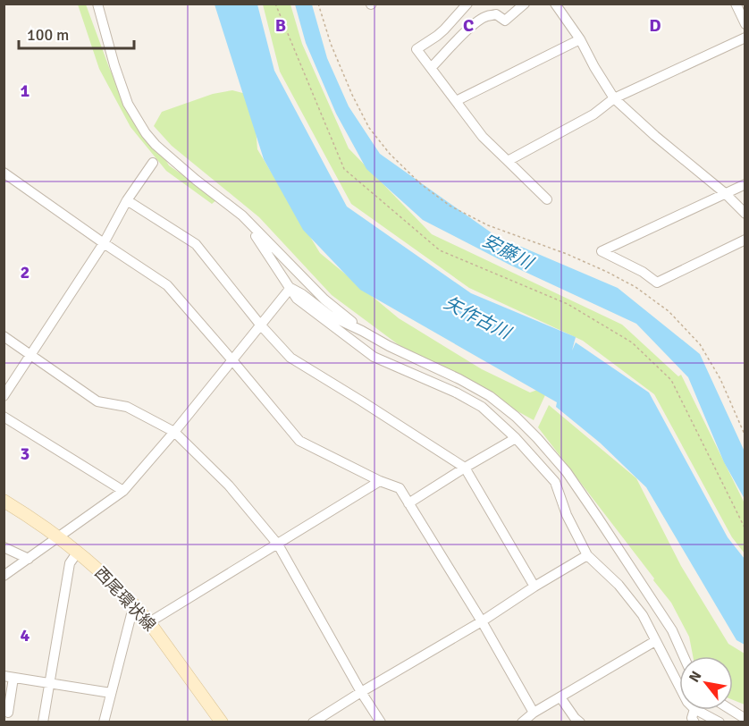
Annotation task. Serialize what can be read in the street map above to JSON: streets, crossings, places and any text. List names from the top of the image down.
{
  "streets": {
    "main road": ["西尾環状線"]
  },
  "water": ["安藤川", "矢作古川"],
  "scale_bar": "100 m",
  "north": "top left",
  "grid": {
    "columns": ["B", "C", "D"],
    "rows": [
      "1",
      "2",
      "3",
      "4"
    ]
  }
}
